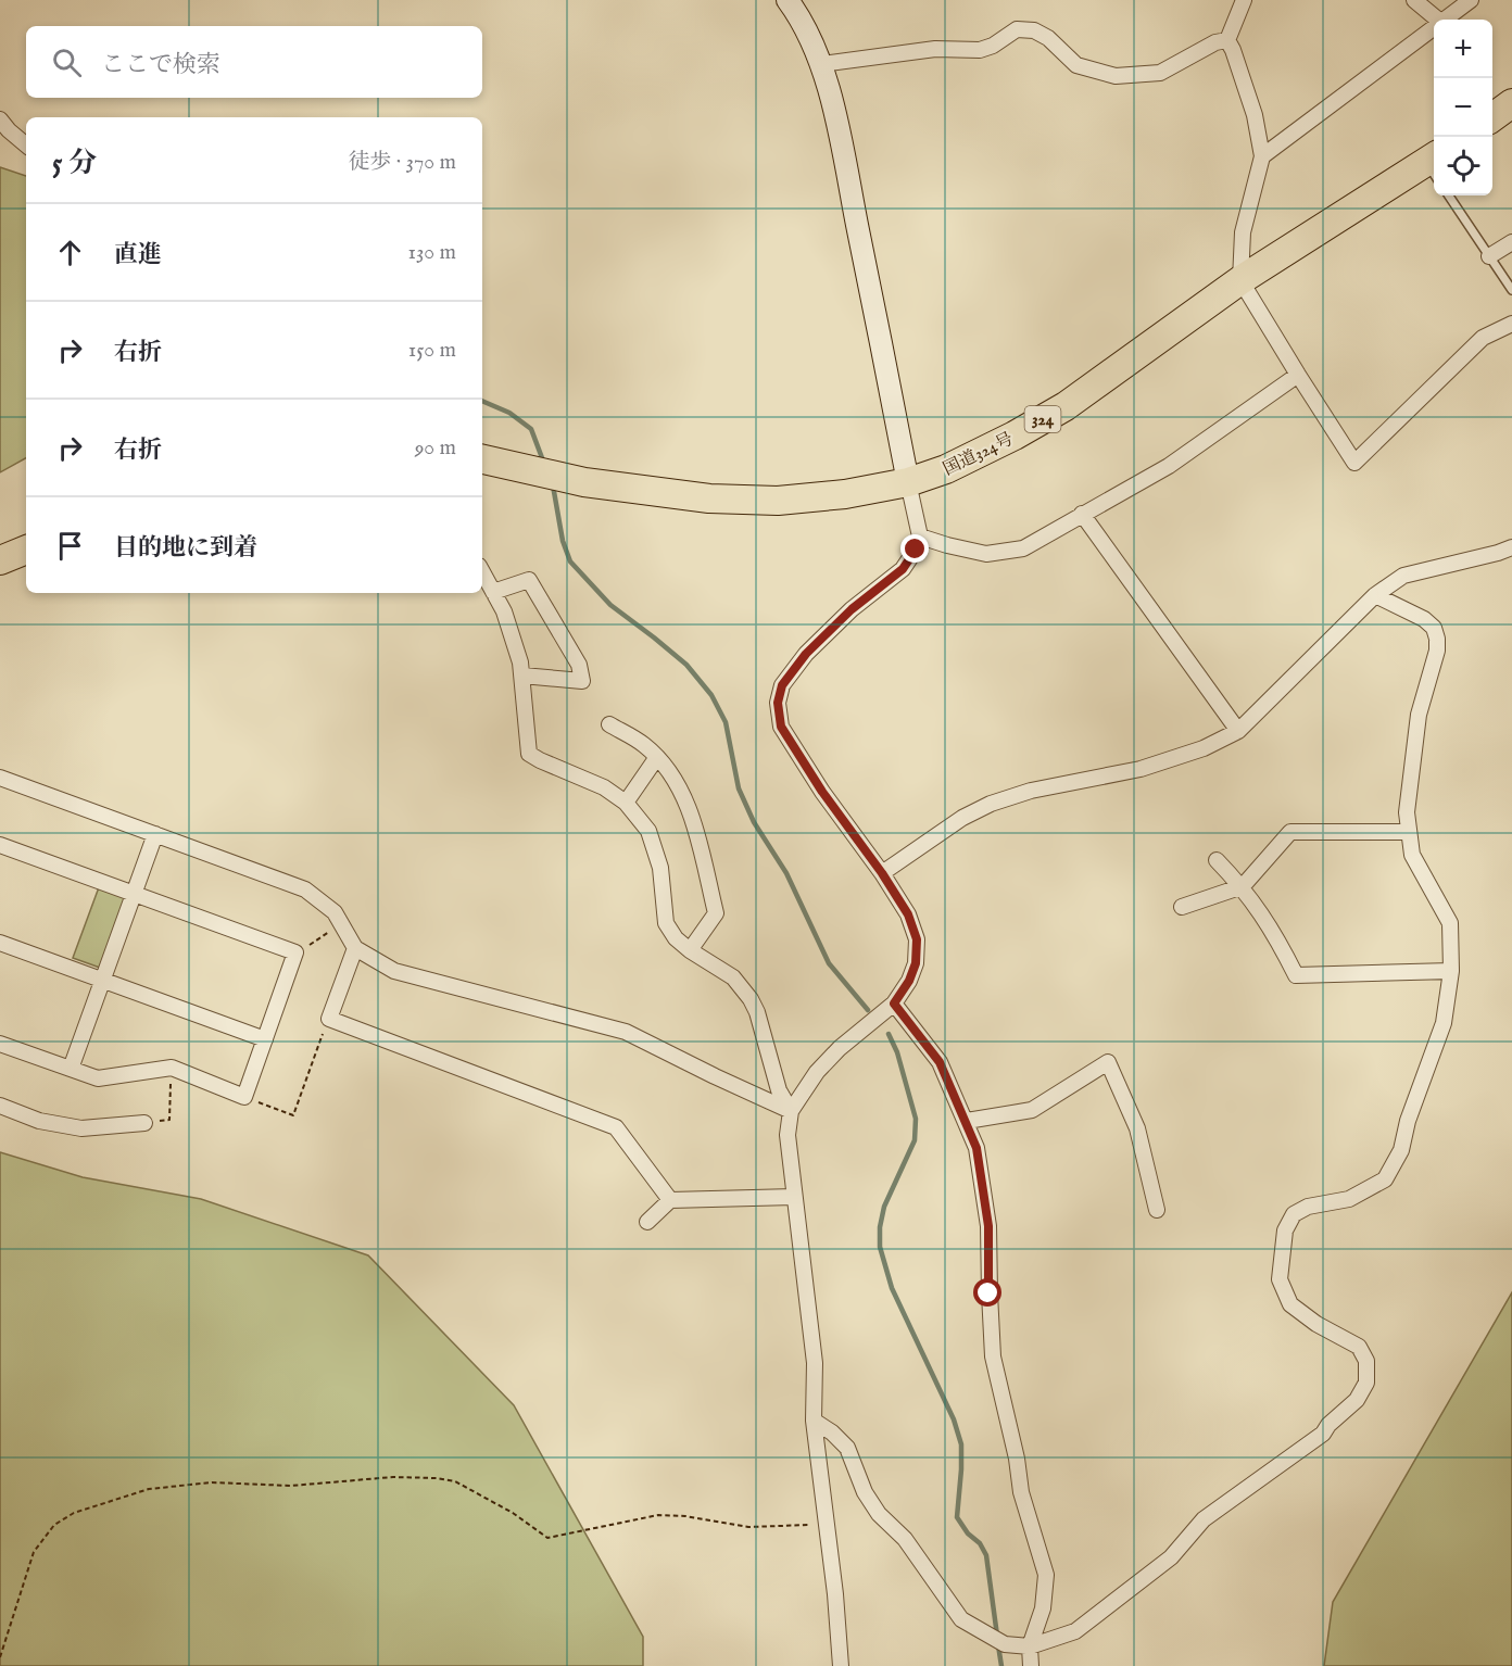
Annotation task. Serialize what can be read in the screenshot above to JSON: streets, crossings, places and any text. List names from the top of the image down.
{
  "streets": {
    "highway": ["324", "国道324号"]
  },
  "page": {
    "map_buttons": ["+", "−"],
    "search": "ここで検索",
    "heading": ["5 分", "徒歩 · 370 m"],
    "list": [
      ["直進", "130 m"],
      ["右折", "150 m"],
      ["右折", "90 m"],
      "目的地に到着"
    ]
  }
}
